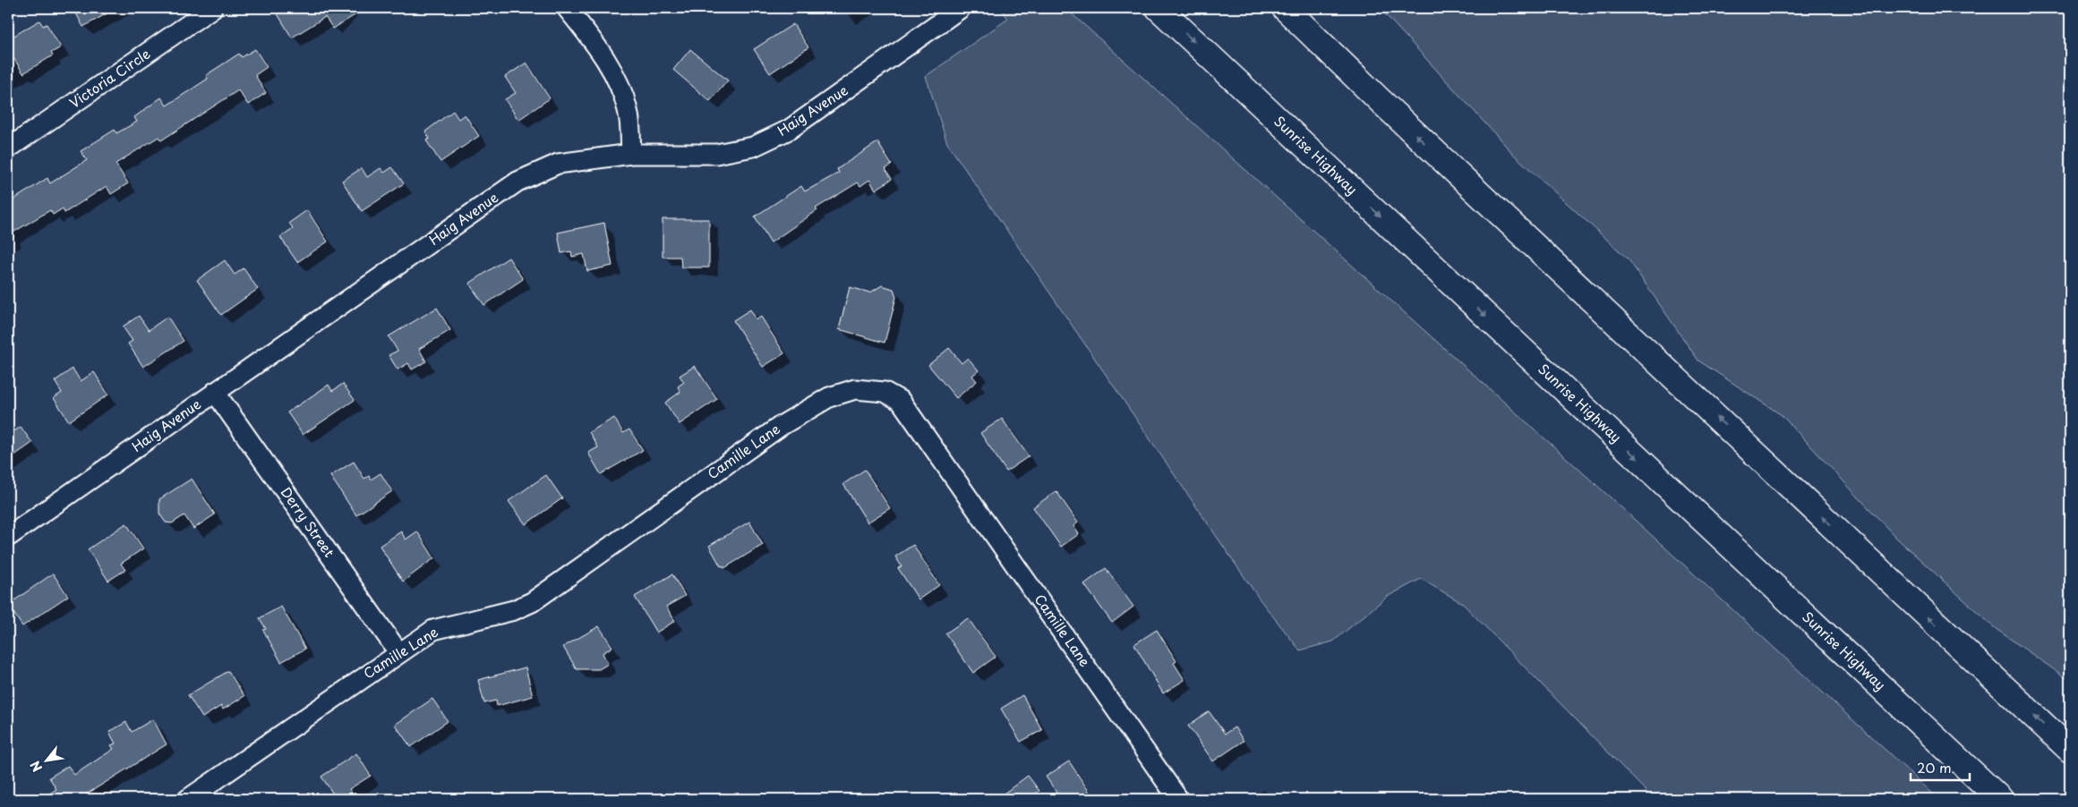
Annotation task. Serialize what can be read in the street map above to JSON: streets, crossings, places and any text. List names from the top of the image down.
{
  "streets": {
    "highway": ["Sunrise Highway"],
    "street": [
      "Victoria Circle",
      "Haig Avenue",
      "Camille Lane",
      "Derry Street"
    ]
  },
  "crossings": [
    ["Haig Avenue", "Derry Street"],
    ["Camille Lane", "Derry Street"]
  ],
  "scale_bar": "20 m",
  "north": "bottom left"
}
